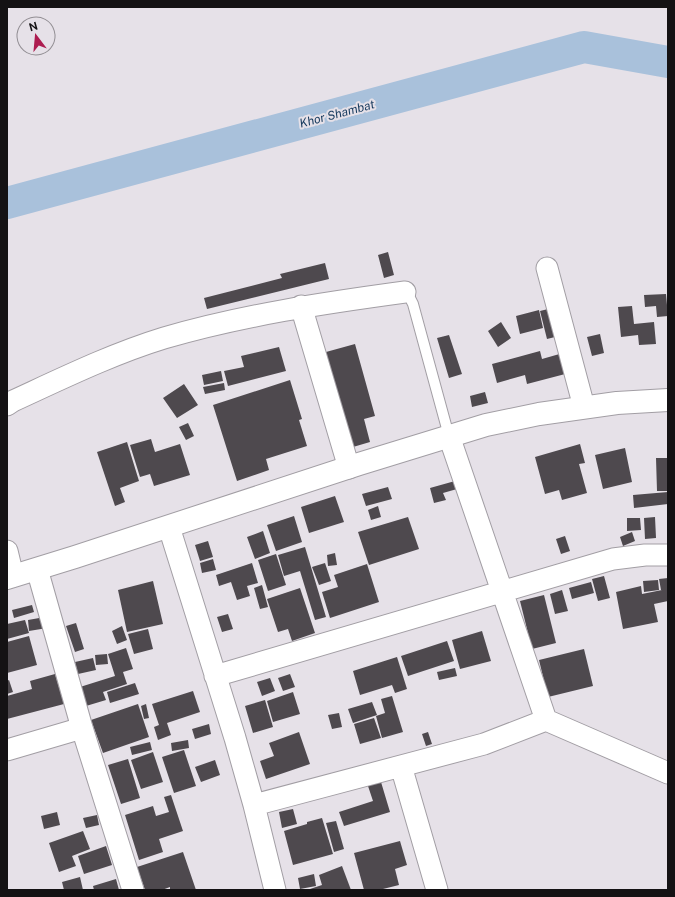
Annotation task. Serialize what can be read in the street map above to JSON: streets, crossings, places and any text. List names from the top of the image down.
{
  "water": ["Khor Shambat"],
  "north": "top"
}
